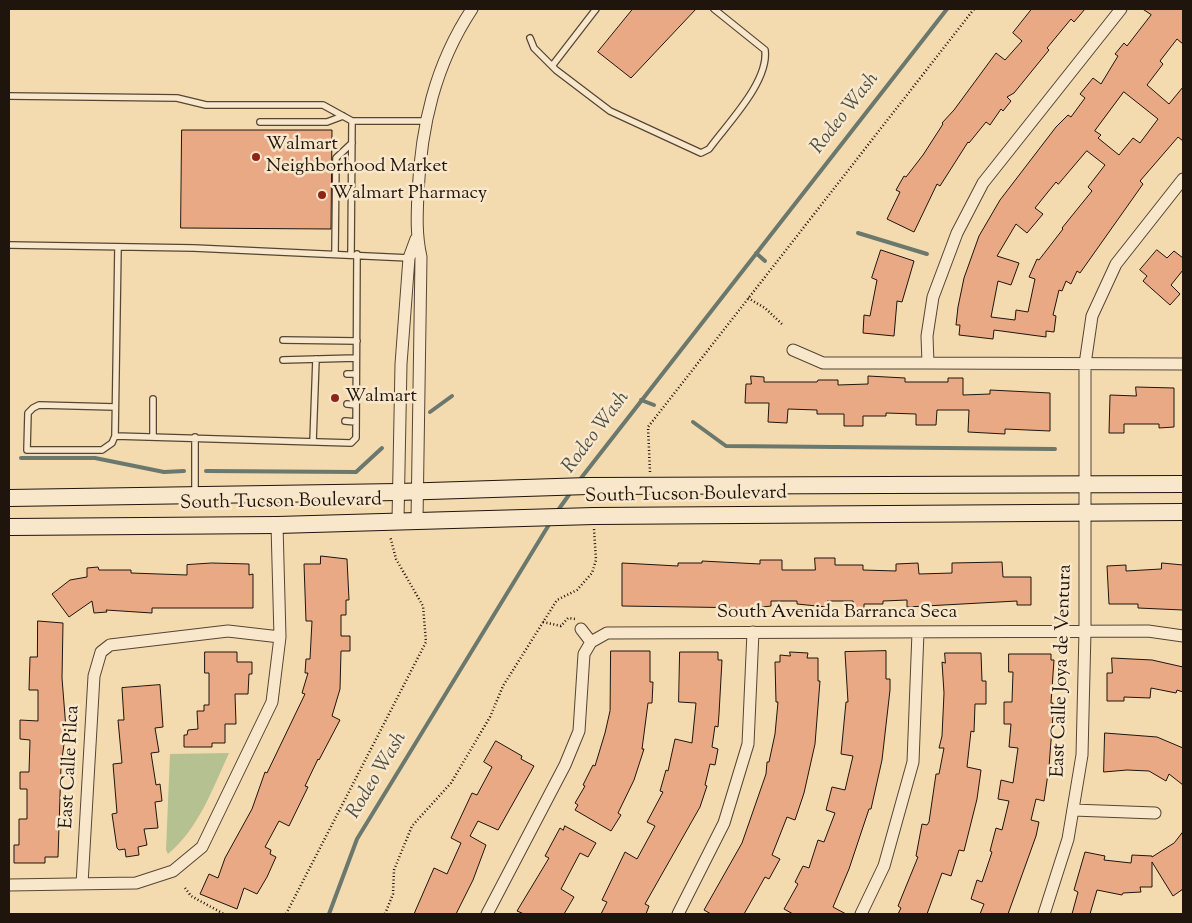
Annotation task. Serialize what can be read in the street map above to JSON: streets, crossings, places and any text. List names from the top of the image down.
{
  "streets": {
    "main road": ["South Tucson Boulevard"],
    "street": ["South Avenida Barranca Seca", "East Calle Joya de Ventura", "East Calle Pilca"]
  },
  "crossings": [
    ["South Tucson Boulevard", "East Calle Joya de Ventura"],
    ["South Avenida Barranca Seca", "East Calle Joya de Ventura"]
  ],
  "water": ["Rodeo Wash"],
  "places": ["Walmart Neighborhood Market", "Walmart Pharmacy", "Walmart"]
}
